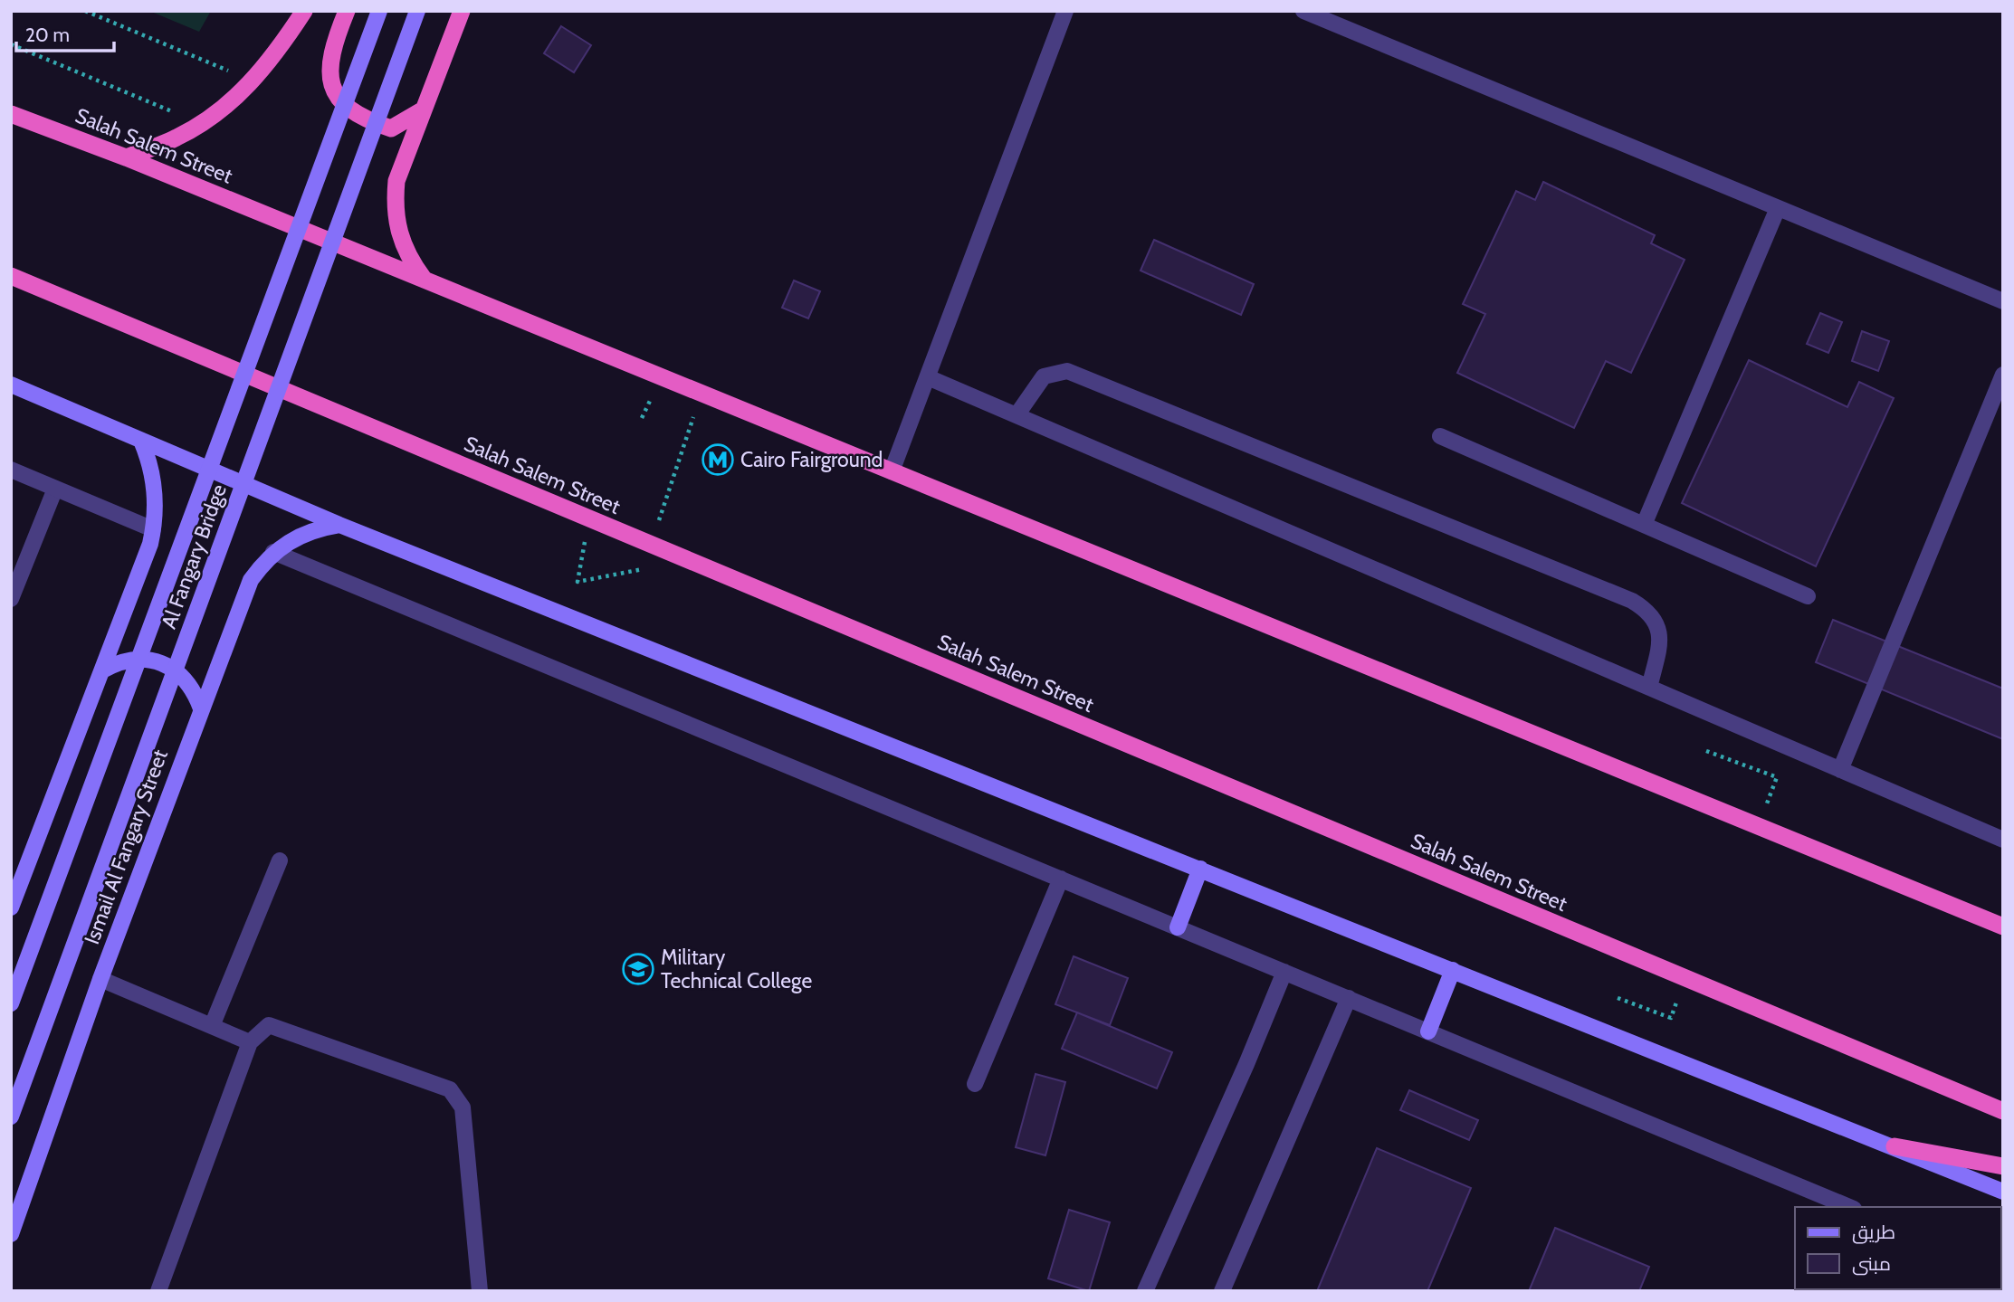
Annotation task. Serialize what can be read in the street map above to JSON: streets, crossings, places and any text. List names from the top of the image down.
{
  "streets": {
    "highway": ["Salah Salem Street"],
    "main road": ["Al Fangary Bridge", "Ismail Al Fangary Street"]
  },
  "places": {
    "metro station": ["Cairo Fairground"],
    "school or university": ["Military Technical College"]
  },
  "legend": ["طريق", "مبنى"],
  "scale_bar": "20 m"
}
